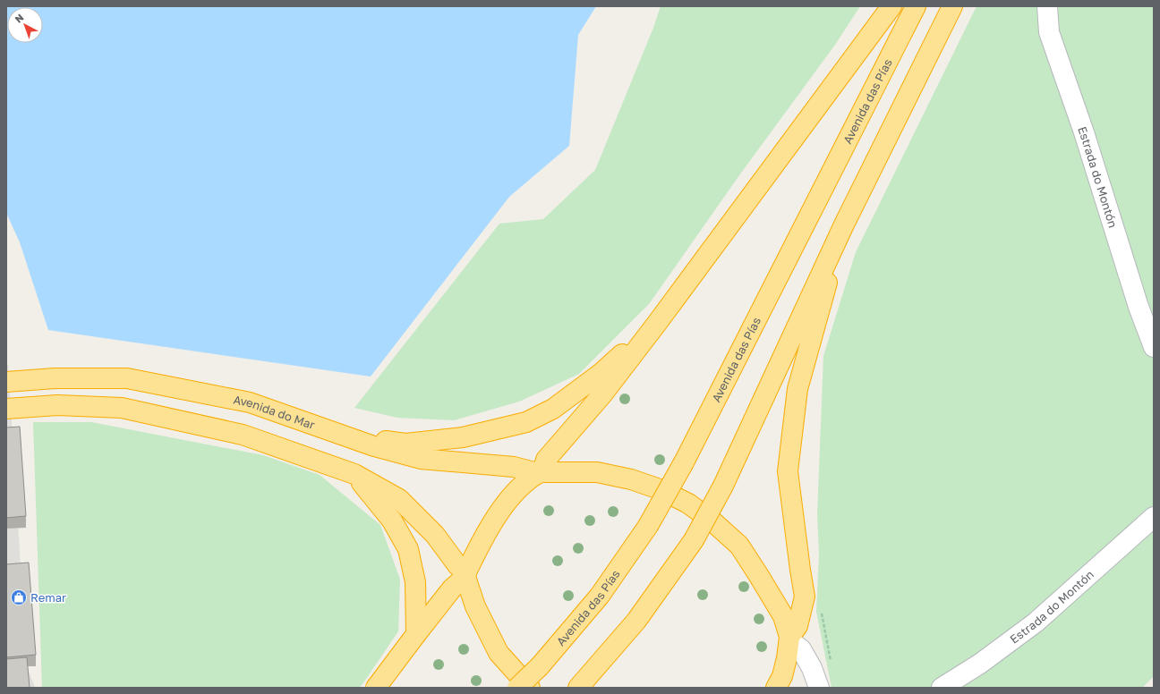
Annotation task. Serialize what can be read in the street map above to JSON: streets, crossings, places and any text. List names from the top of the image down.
{
  "streets": {
    "highway": ["Avenida das Pías", "Avenida do Mar"],
    "street": ["Estrada do Montón"]
  },
  "places": {
    "shop": ["Remar"]
  },
  "north": "top left"
}
